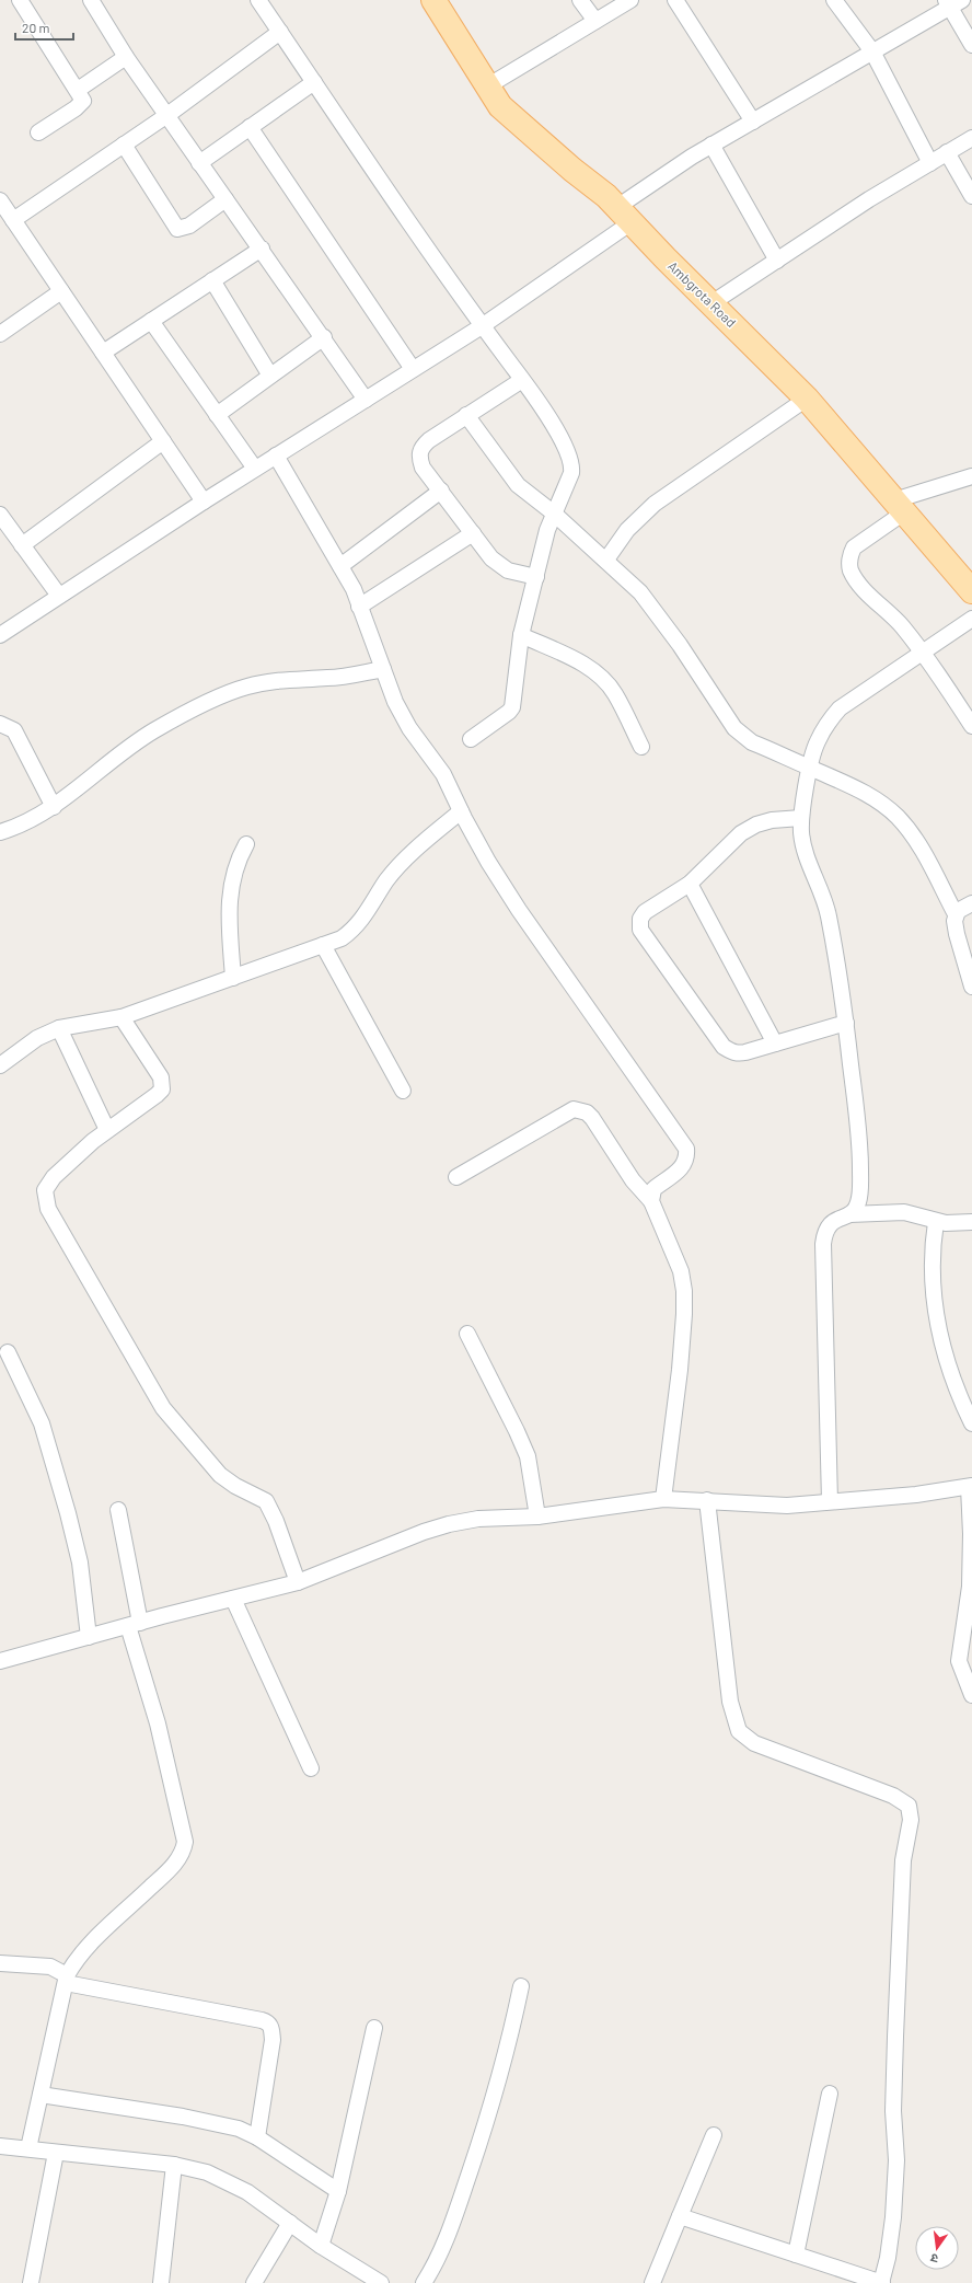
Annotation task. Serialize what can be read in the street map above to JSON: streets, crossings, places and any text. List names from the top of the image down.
{
  "streets": {
    "main road": ["Ambgrota Road"]
  },
  "scale_bar": "20 m",
  "north": "bottom"
}
